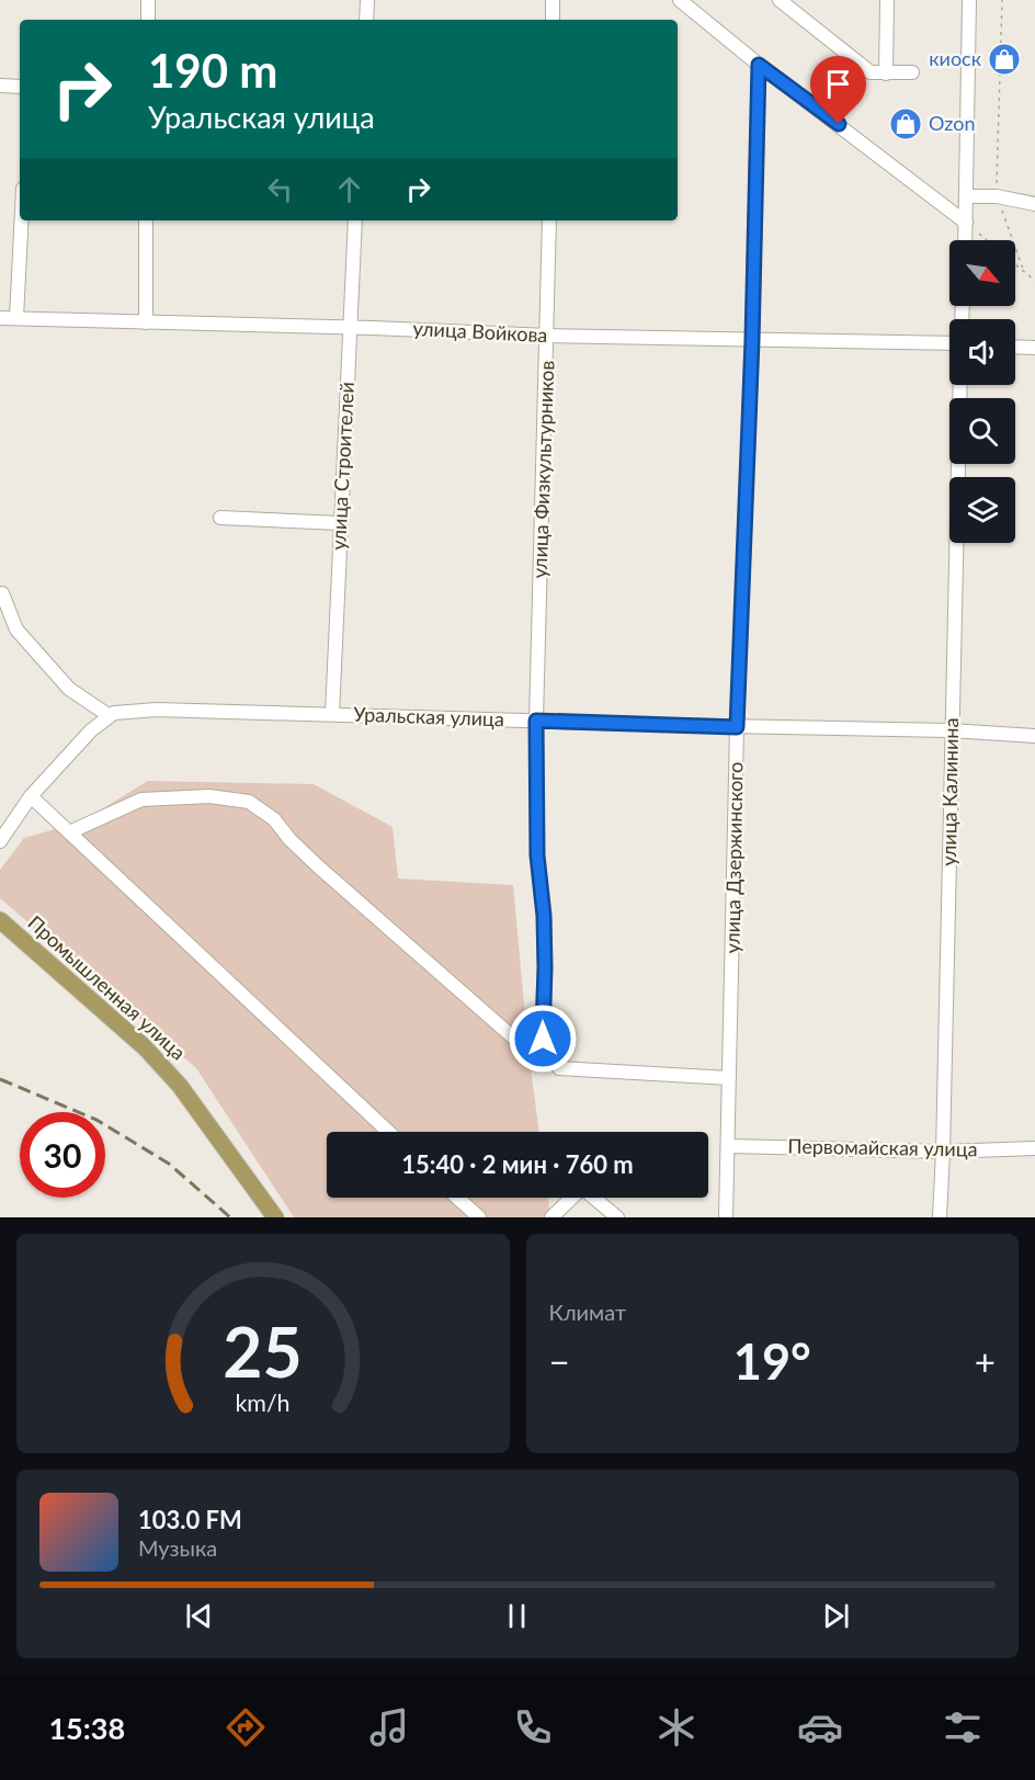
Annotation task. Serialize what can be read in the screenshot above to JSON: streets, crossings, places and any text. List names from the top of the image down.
{
  "streets": {
    "main road": ["Промышленная улица"],
    "street": [
      "улица Войкова",
      "улица Строителей",
      "улица Физкультурников",
      "Уральская улица",
      "улица Калинина",
      "улица Дзержинского",
      "Первомайская улица"
    ]
  },
  "crossings": [
    ["улица Войкова", "улица Строителей"],
    ["улица Войкова", "улица Физкультурников"],
    ["улица Войкова", "улица Дзержинского"],
    ["улица Строителей", "Уральская улица"],
    ["улица Физкультурников", "Уральская улица"],
    ["Уральская улица", "улица Калинина"],
    ["Уральская улица", "улица Дзержинского"],
    ["улица Калинина", "Первомайская улица"],
    ["улица Дзержинского", "Первомайская улица"]
  ],
  "places": {
    "shop": ["киоск", "Ozon"]
  },
  "north": "bottom right",
  "page": {
    "turn": ["190 m", "Уральская улица"],
    "limit": "30",
    "trip": "15:40 · 2 мин · 760 m",
    "tile": "Климат",
    "heat": ["−", "19°", "+"],
    "song": ["103.0 FM", "Музыка"],
    "tabs": "15:38",
    "gauge": ["25", "km/h"]
  }
}
